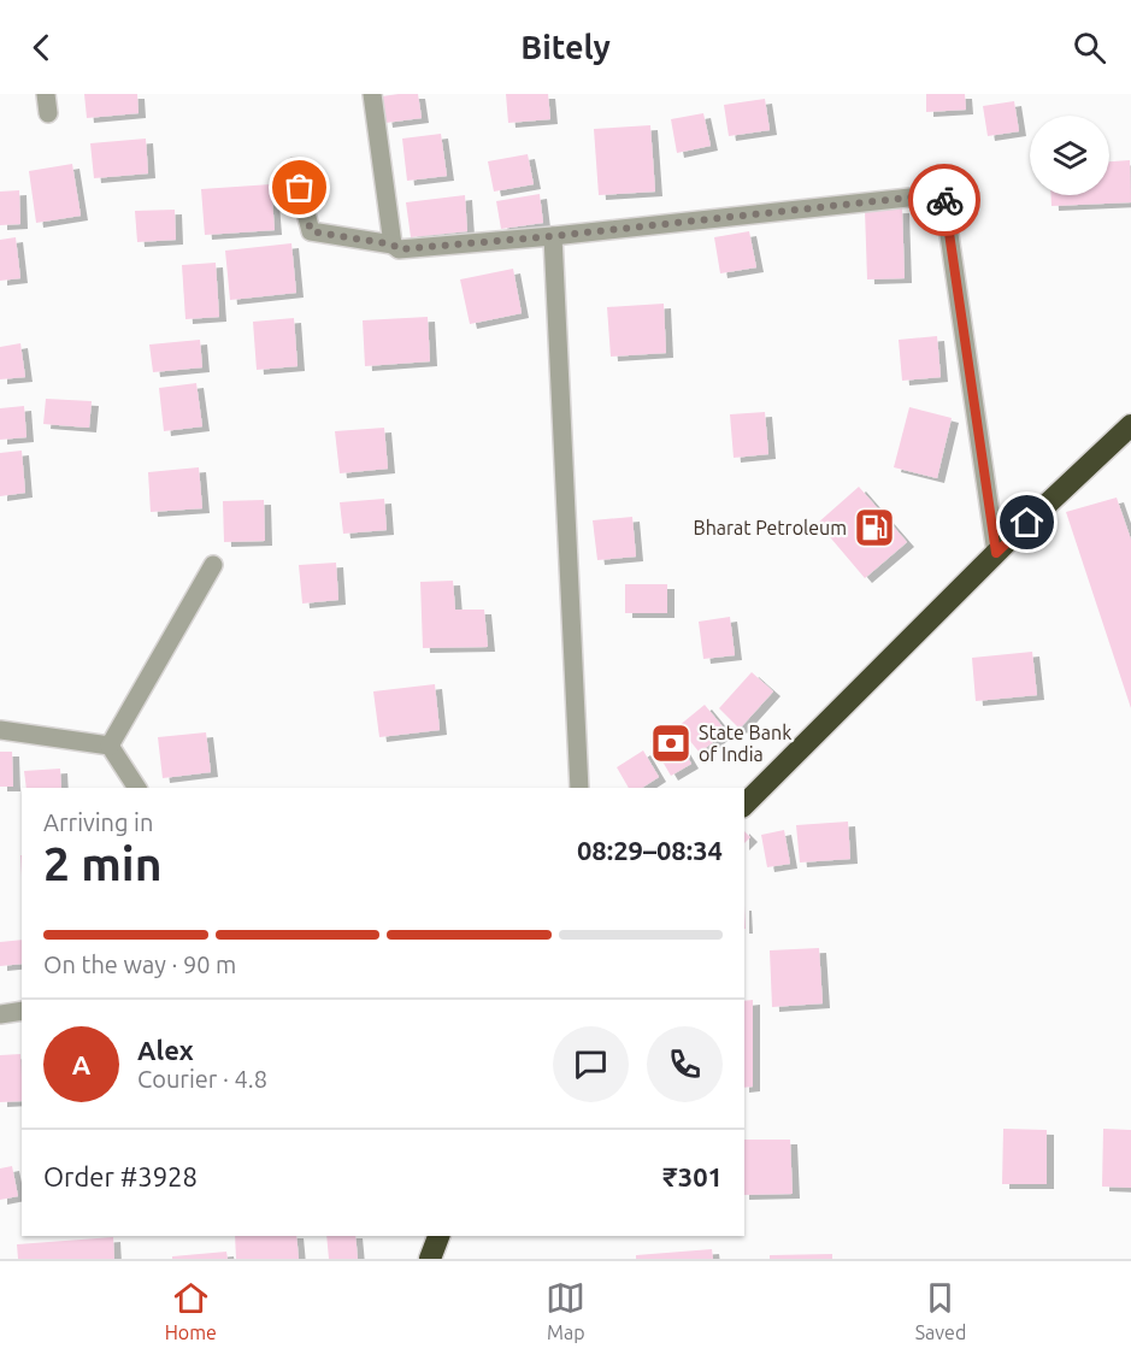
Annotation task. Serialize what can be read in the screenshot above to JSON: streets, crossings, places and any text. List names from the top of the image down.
{
  "places": {
    "fuel station": ["Bharat Petroleum"],
    "bank": ["State Bank of India"]
  },
  "page": {
    "header": "Bitely",
    "heading": ["2 min", "Arriving in", "08:29–08:34"],
    "panel": [
      "Alex",
      "Courier · 4.8",
      "Order #3928",
      "₹301"
    ],
    "bar": "On the way · 90 m",
    "round": "A",
    "tabs": ["Home", "Map", "Saved"]
  }
}
